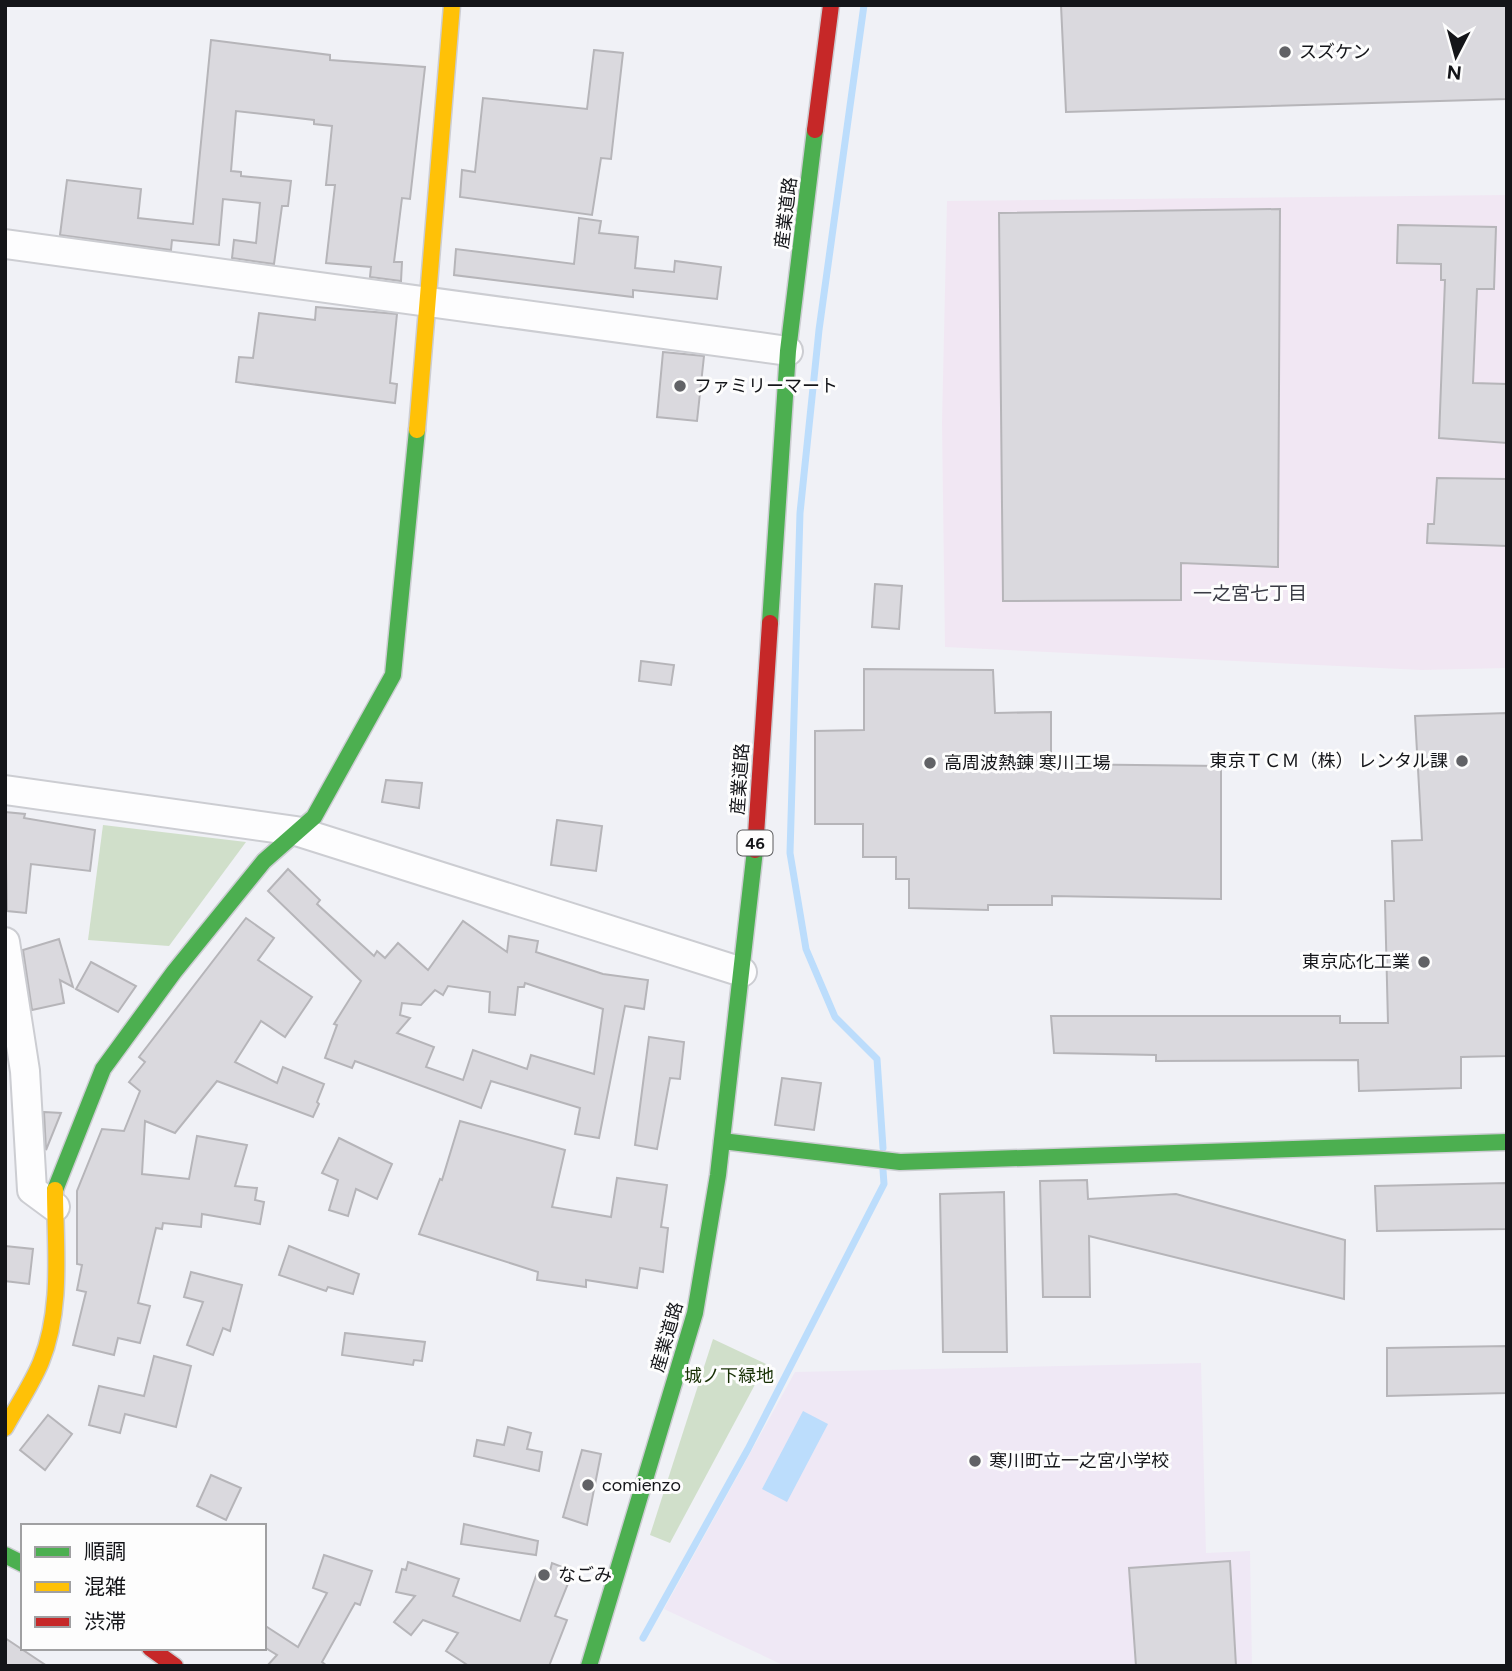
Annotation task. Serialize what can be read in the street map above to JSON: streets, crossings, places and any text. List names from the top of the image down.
{
  "streets": {
    "street": ["産業道路", "46"]
  },
  "districts": ["一之宮七丁目"],
  "parks": ["城ノ下緑地"],
  "places": [
    "スズケン",
    "ファミリーマート",
    "東京ＴＣＭ（株） レンタル課",
    "高周波熱錬 寒川工場",
    "東京応化工業",
    "寒川町立一之宮小学校",
    "comienzo",
    "なごみ"
  ],
  "legend": ["順調", "混雑", "渋滞"],
  "north": "bottom"
}
